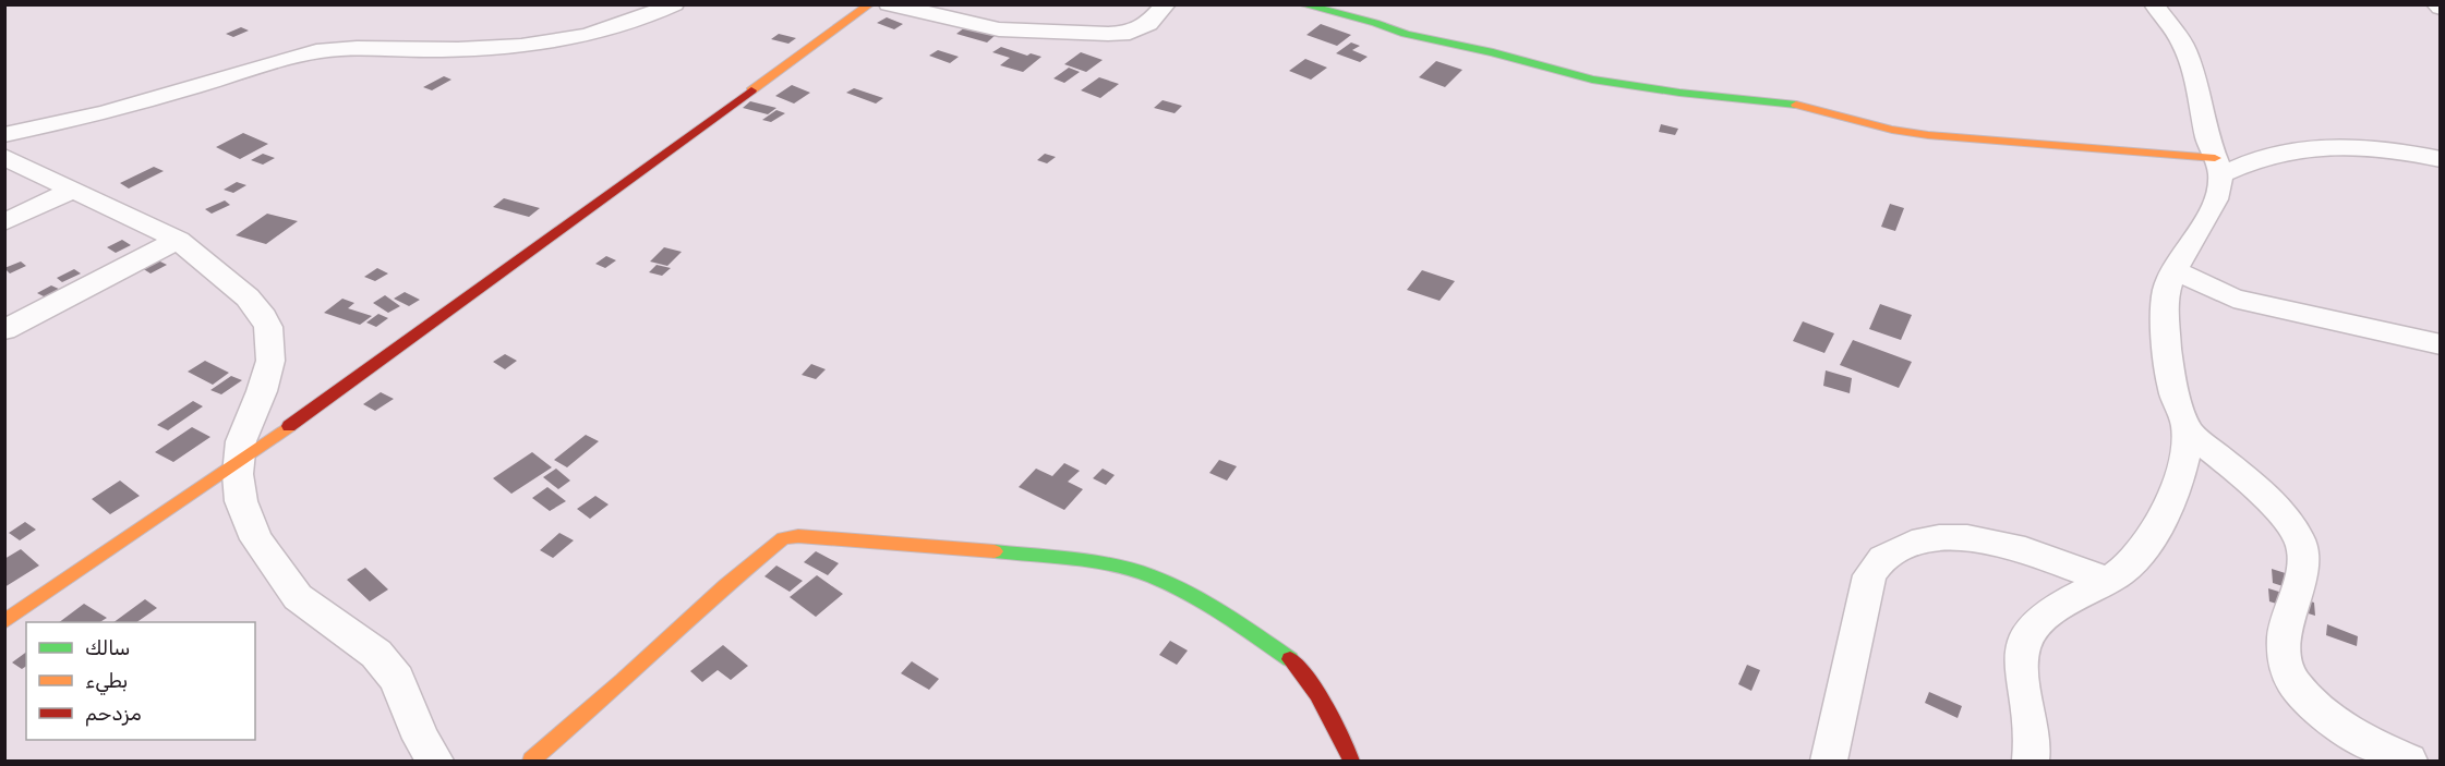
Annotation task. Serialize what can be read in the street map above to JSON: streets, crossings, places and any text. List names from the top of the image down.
{
  "legend": ["سالك", "بطيء", "مزدحم"]
}
